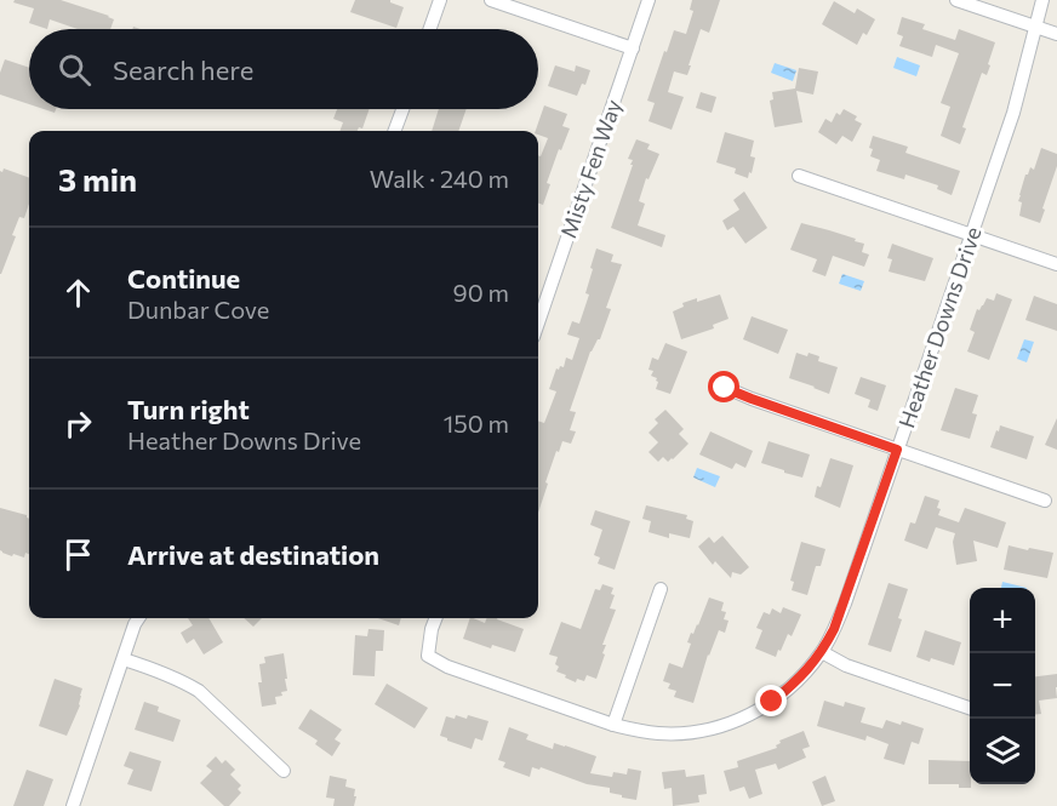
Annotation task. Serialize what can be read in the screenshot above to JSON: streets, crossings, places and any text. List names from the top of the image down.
{
  "streets": {
    "street": ["Misty Fen Way", "Heather Downs Drive"]
  },
  "page": {
    "search": "Search here",
    "heading": ["3 min", "Walk · 240 m"],
    "list": [
      ["Continue", "Dunbar Cove", "90 m"],
      ["Turn right", "Heather Downs Drive", "150 m"],
      "Arrive at destination"
    ],
    "map_buttons": ["+", "−"]
  }
}
